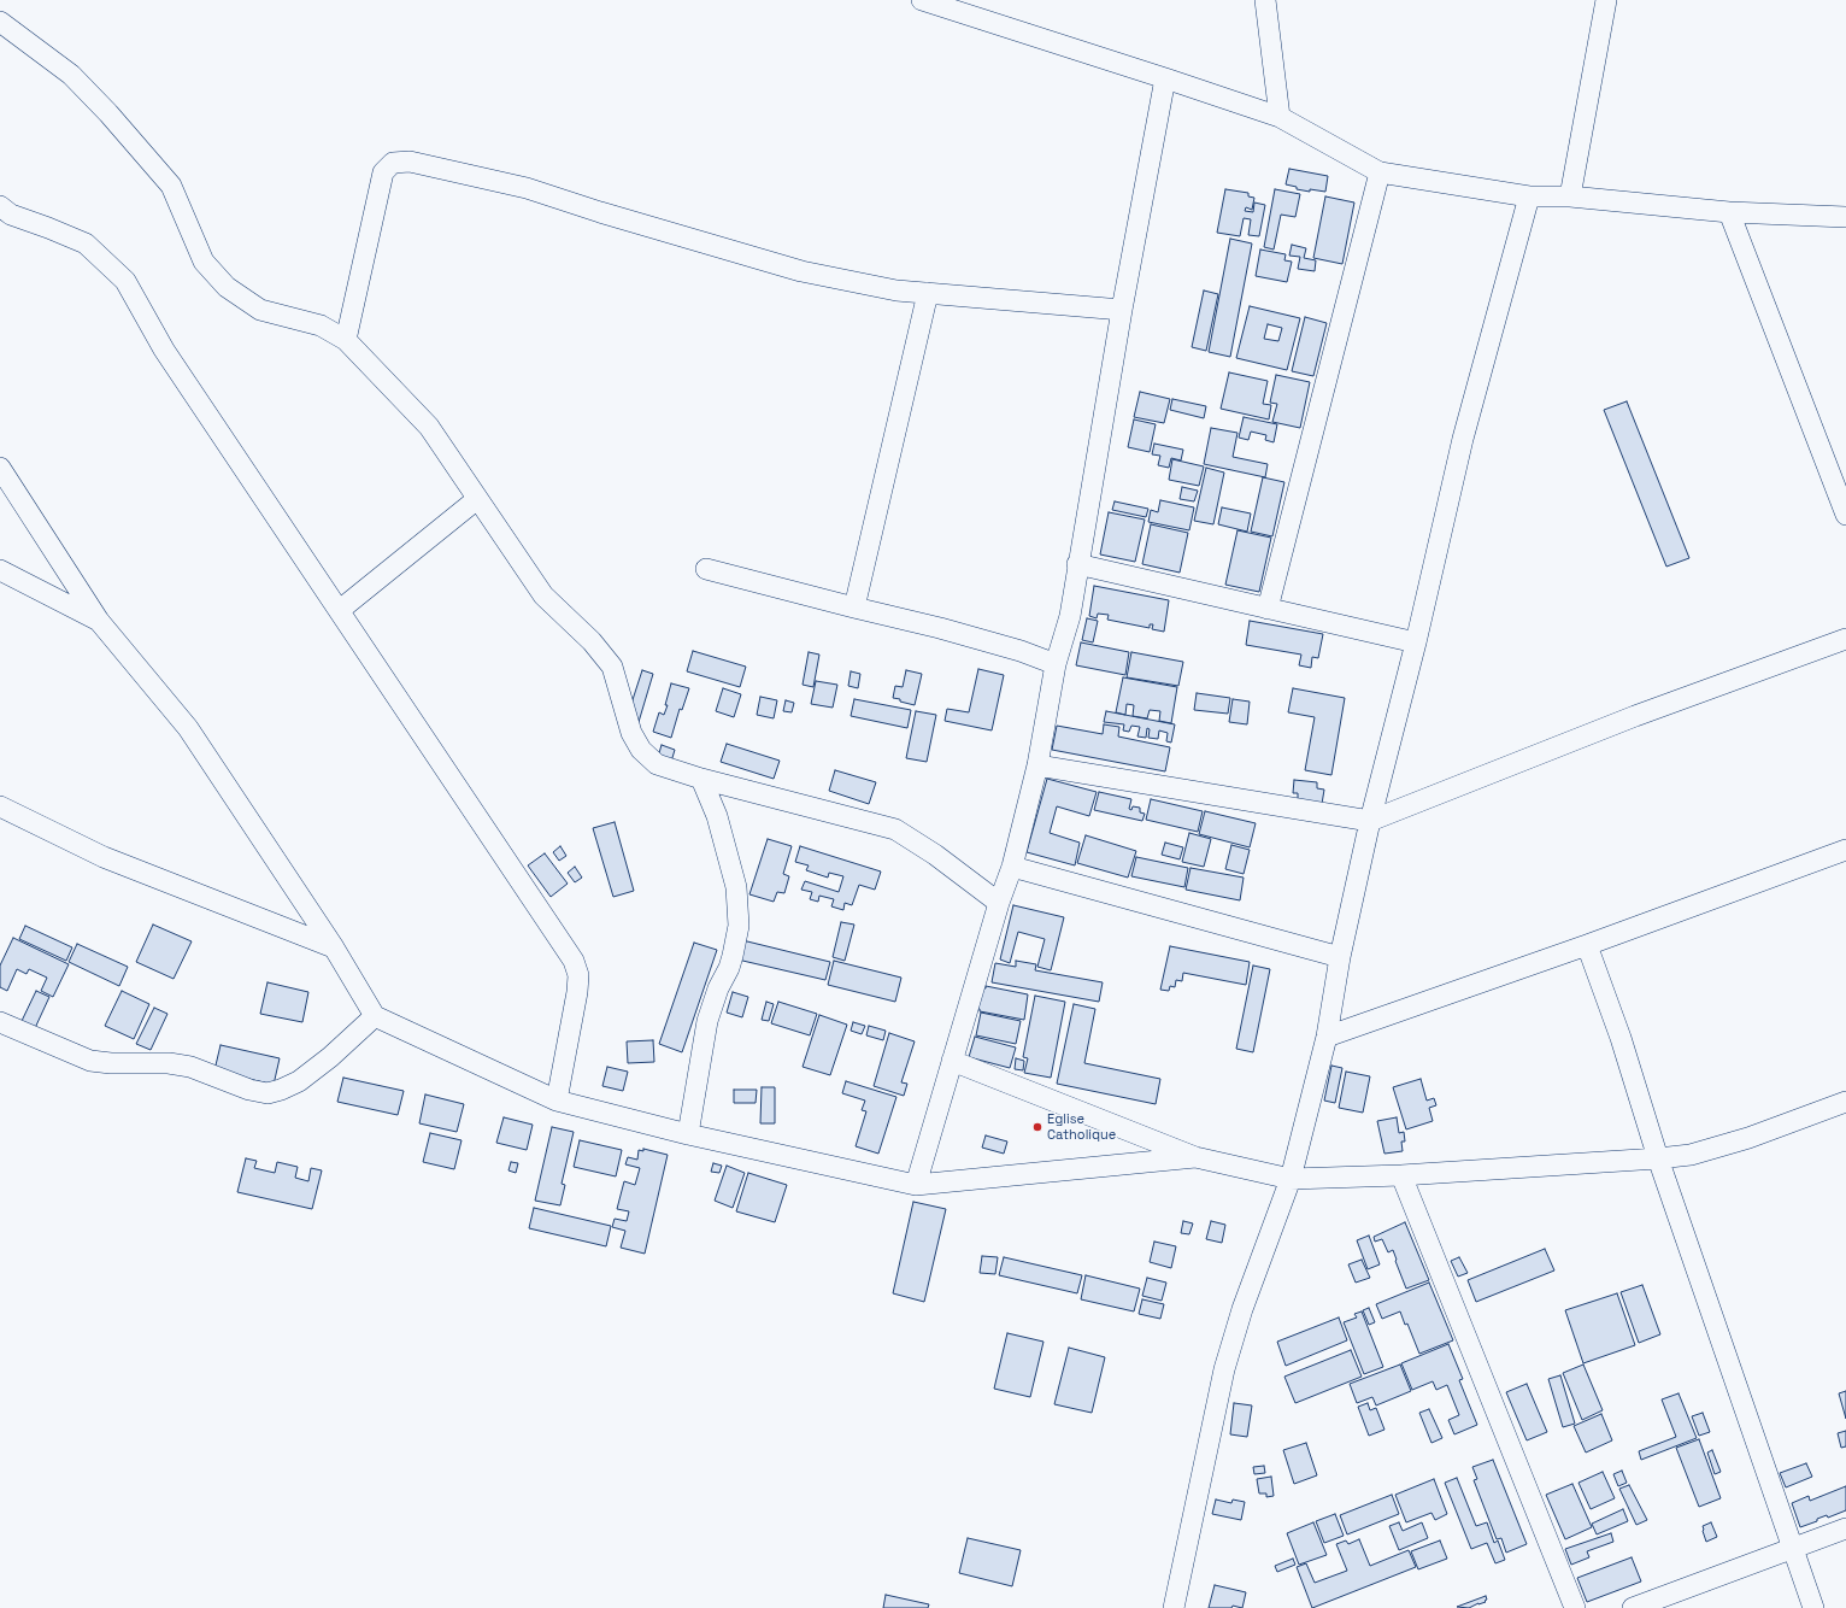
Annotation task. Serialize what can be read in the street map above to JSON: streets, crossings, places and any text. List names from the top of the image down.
{
  "places": ["Eglise Catholique"]
}
